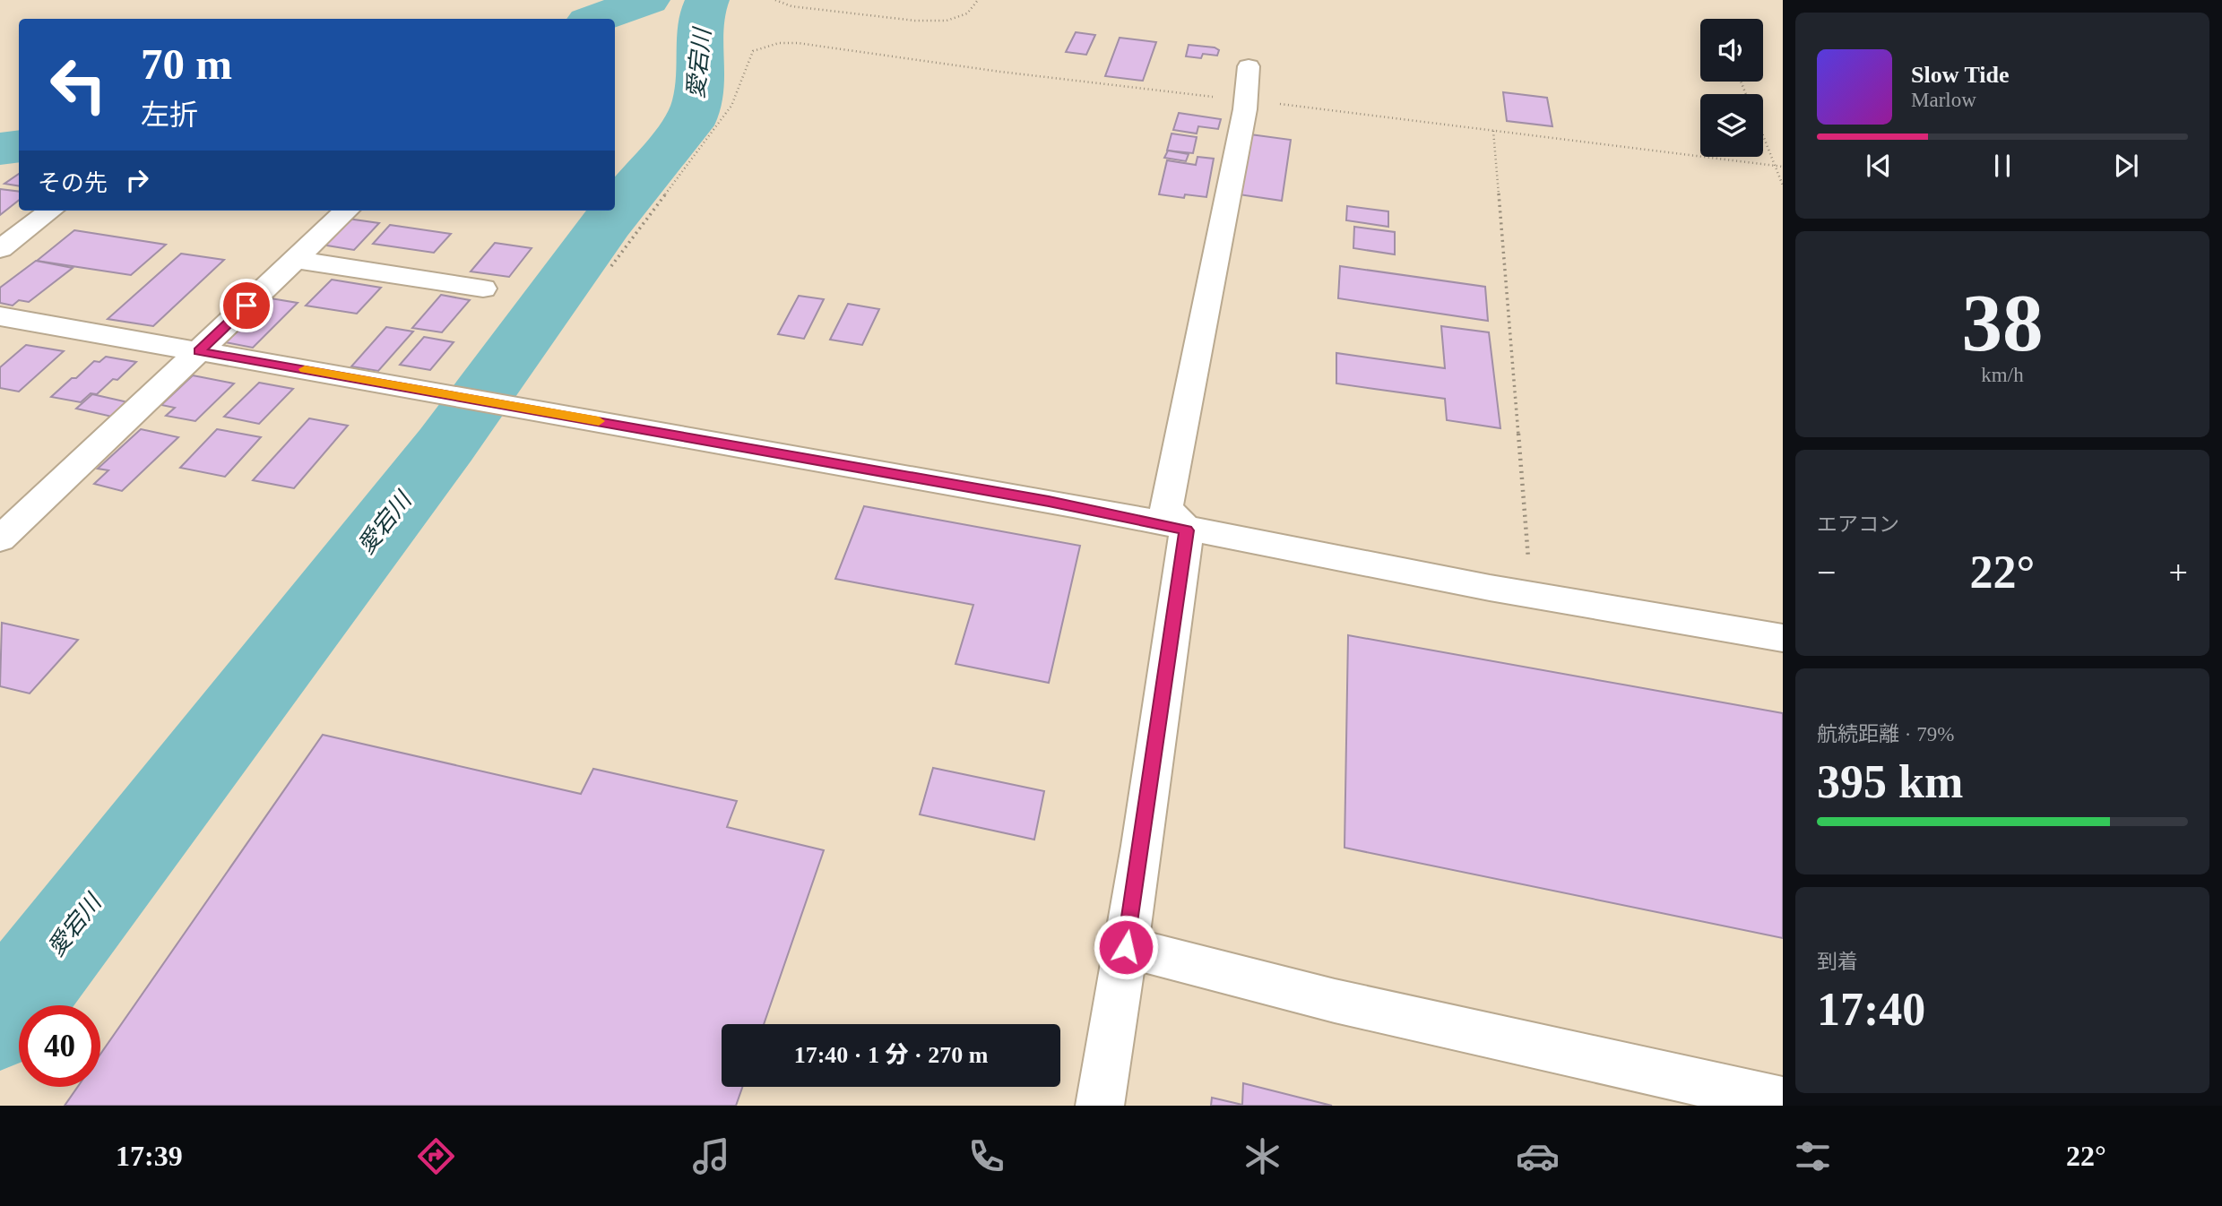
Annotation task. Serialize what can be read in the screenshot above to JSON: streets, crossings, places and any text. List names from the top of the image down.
{
  "water": ["愛宕川"],
  "page": {
    "turn": ["70 m", "左折"],
    "song": ["Slow Tide", "Marlow"],
    "then": "その先",
    "tile": [
      ["38", "km/h"],
      "エアコン",
      ["航続距離 · 79%", "395 km"],
      ["到着", "17:40"]
    ],
    "heat": ["−", "22°", "+"],
    "limit": "40",
    "trip": "17:40 · 1 分 · 270 m",
    "tabs": ["17:39", "22°"]
  }
}
